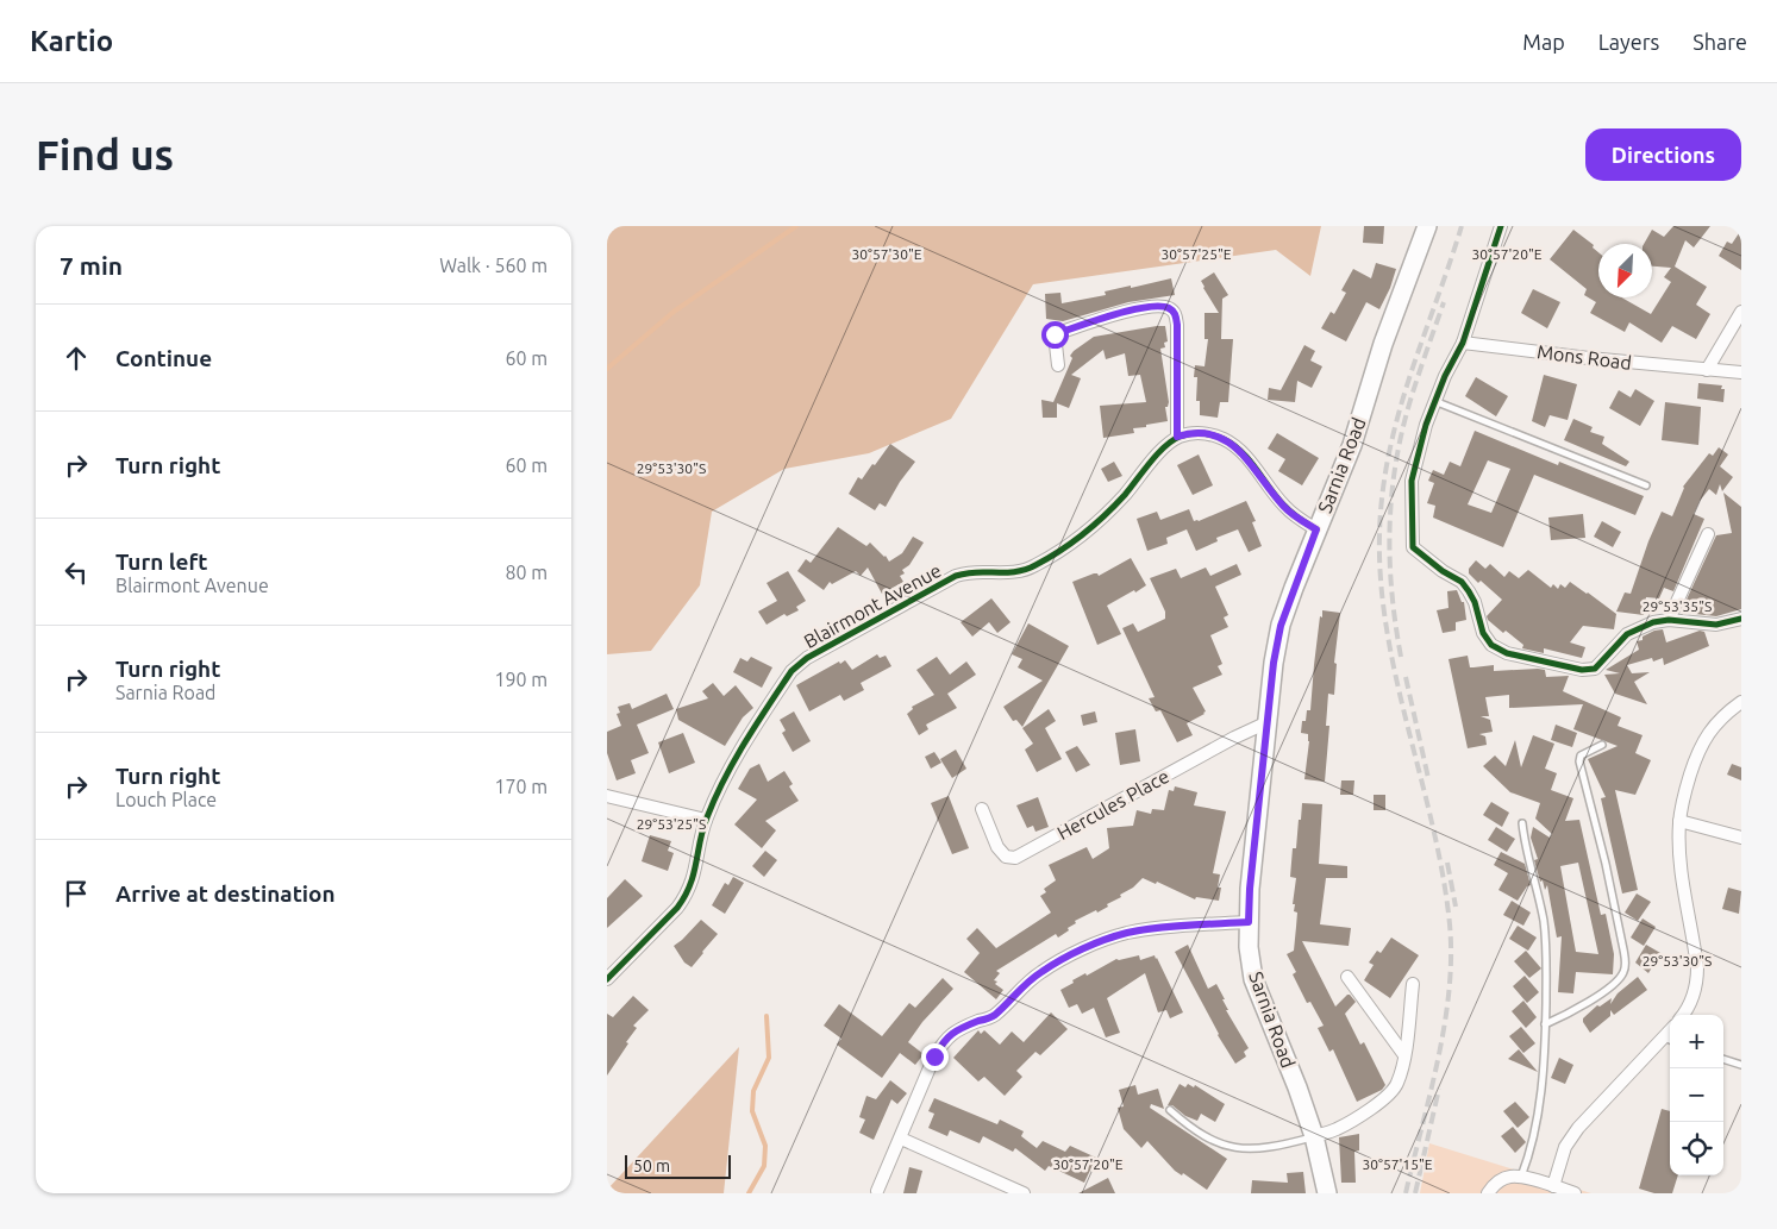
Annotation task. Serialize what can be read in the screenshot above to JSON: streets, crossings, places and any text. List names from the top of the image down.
{
  "streets": {
    "main road": ["Sarnia Road"],
    "street": ["Mons Road", "Blairmont Avenue", "Hercules Place"]
  },
  "crossings": [
    ["Sarnia Road", "Hercules Place"]
  ],
  "scale_bar": "50 m",
  "north": "bottom left",
  "page": {
    "header": "Kartio",
    "nav": ["Map", "Layers", "Share"],
    "buttons": "Directions",
    "title": "Find us",
    "heading": ["7 min", "Walk · 560 m"],
    "list": [
      ["Continue", "60 m"],
      ["Turn right", "60 m"],
      ["Turn left", "Blairmont Avenue", "80 m"],
      ["Turn right", "Sarnia Road", "190 m"],
      ["Turn right", "Louch Place", "170 m"],
      "Arrive at destination"
    ],
    "map_buttons": ["+", "−"],
    "scale": "50 m"
  },
  "coordinates": [
    "30°57'30\"E",
    "30°57'25\"E",
    "30°57'20\"E",
    "29°53'30\"S",
    "29°53'35\"S",
    "29°53'25\"S",
    "30°57'15\"E"
  ]
}
